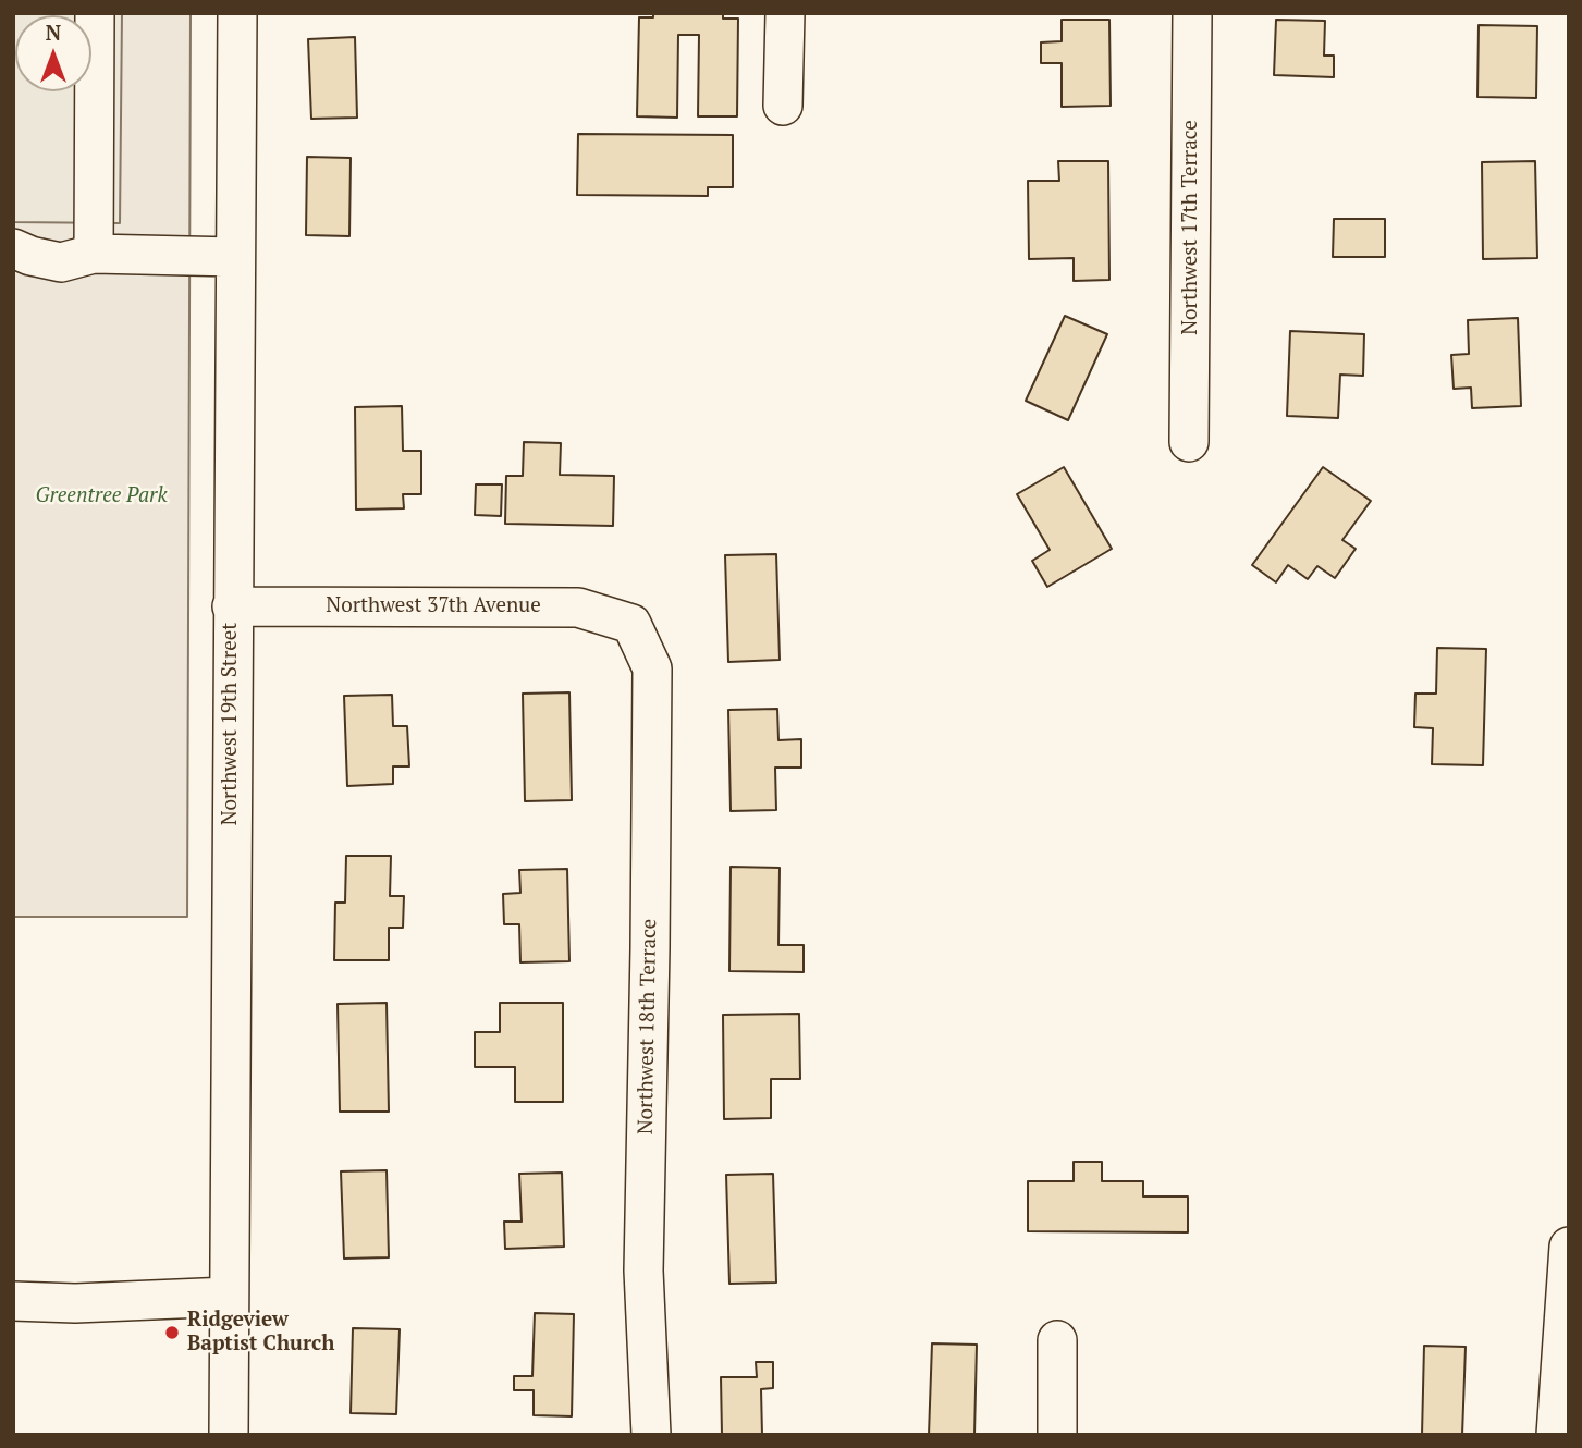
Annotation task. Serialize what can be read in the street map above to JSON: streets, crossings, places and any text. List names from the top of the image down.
{
  "streets": {
    "street": [
      "Northwest 17th Terrace",
      "Northwest 37th Avenue",
      "Northwest 19th Street",
      "Northwest 18th Terrace"
    ]
  },
  "crossings": [
    ["Northwest 37th Avenue", "Northwest 19th Street"],
    ["Northwest 37th Avenue", "Northwest 18th Terrace"]
  ],
  "parks": ["Greentree Park"],
  "places": ["Ridgeview Baptist Church"],
  "north": "top"
}
